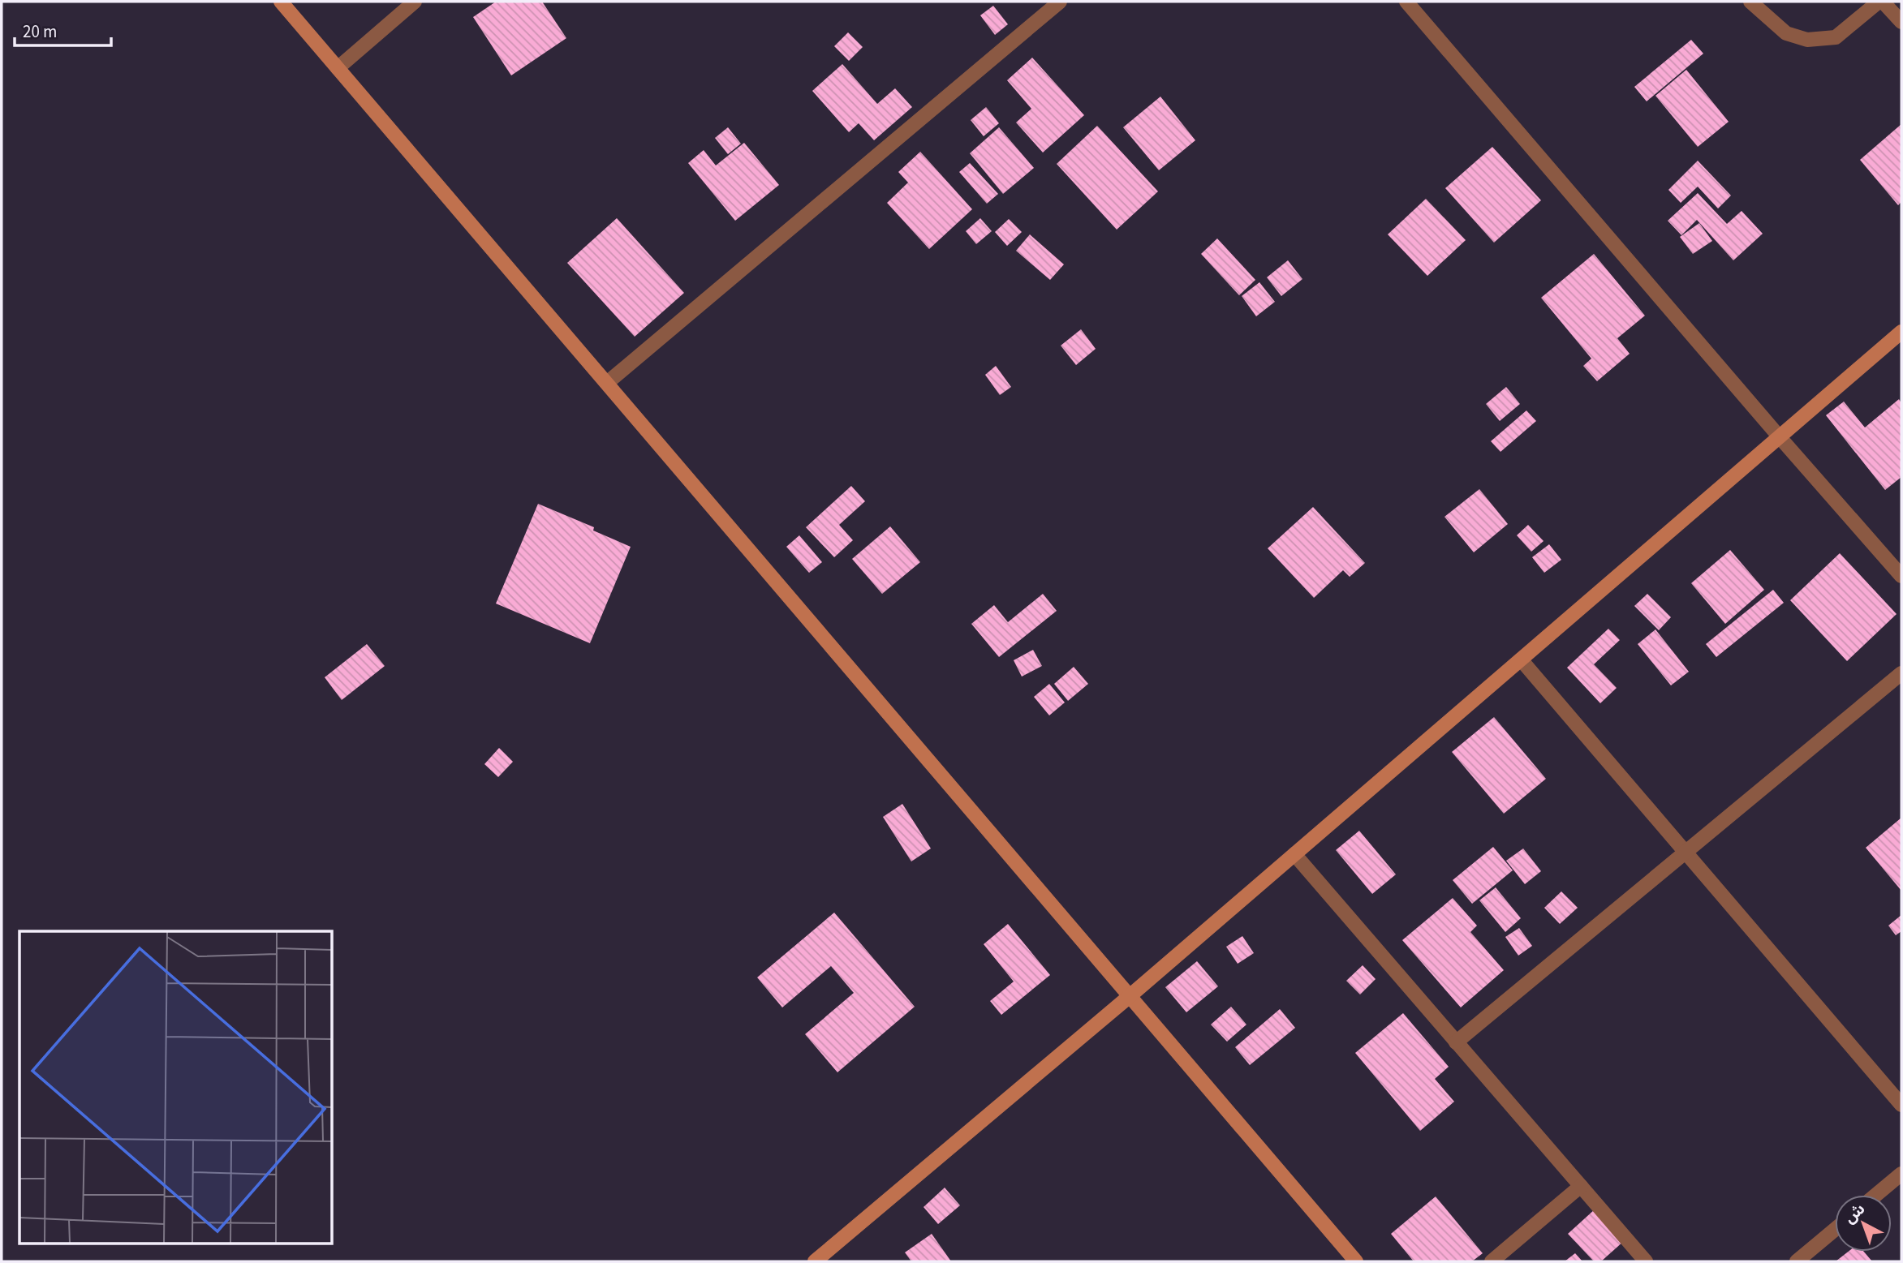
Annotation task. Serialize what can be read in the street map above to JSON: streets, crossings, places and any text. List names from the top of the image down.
{
  "scale_bar": "20 m",
  "north": "top left"
}
